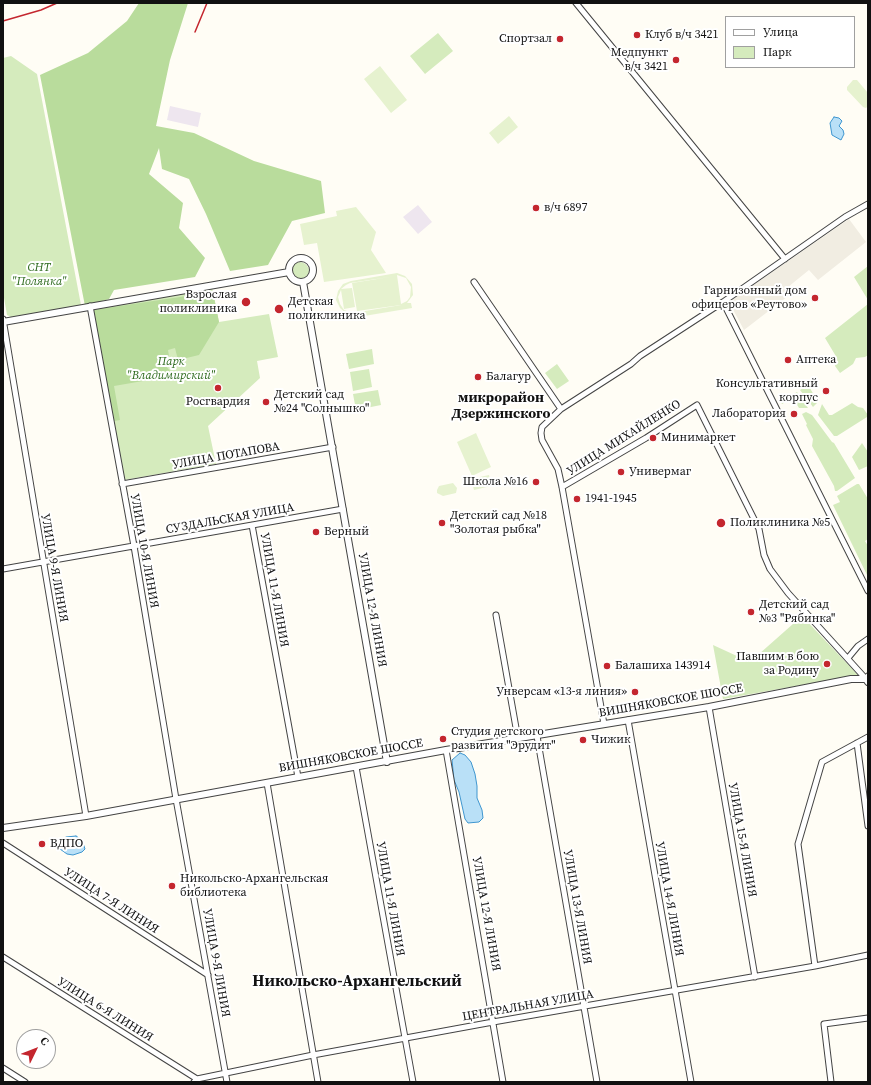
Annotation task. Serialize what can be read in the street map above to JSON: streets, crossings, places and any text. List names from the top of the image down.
{
  "streets": {
    "street": [
      "УЛИЦА МИХАЙЛЕНКО",
      "УЛИЦА ПОТАПОВА",
      "СУЗДАЛЬСКАЯ УЛИЦА",
      "УЛИЦА 10-Я ЛИНИЯ",
      "УЛИЦА 9-Я ЛИНИЯ",
      "УЛИЦА 11-Я ЛИНИЯ",
      "УЛИЦА 12-Я ЛИНИЯ",
      "ВИШНЯКОВСКОЕ ШОССЕ",
      "УЛИЦА 15-Я ЛИНИЯ",
      "УЛИЦА 14-Я ЛИНИЯ",
      "УЛИЦА 7-Я ЛИНИЯ",
      "УЛИЦА 13-Я ЛИНИЯ",
      "ЦЕНТРАЛЬНАЯ УЛИЦА",
      "УЛИЦА 6-Я ЛИНИЯ"
    ]
  },
  "crossings": [
    ["УЛИЦА ПОТАПОВА", "УЛИЦА 10-Я ЛИНИЯ"],
    ["УЛИЦА ПОТАПОВА", "УЛИЦА 12-Я ЛИНИЯ"],
    ["СУЗДАЛЬСКАЯ УЛИЦА", "УЛИЦА 10-Я ЛИНИЯ"],
    ["СУЗДАЛЬСКАЯ УЛИЦА", "УЛИЦА 9-Я ЛИНИЯ"],
    ["СУЗДАЛЬСКАЯ УЛИЦА", "УЛИЦА 11-Я ЛИНИЯ"],
    ["СУЗДАЛЬСКАЯ УЛИЦА", "УЛИЦА 12-Я ЛИНИЯ"],
    ["УЛИЦА 10-Я ЛИНИЯ", "УЛИЦА 9-Я ЛИНИЯ"],
    ["УЛИЦА 10-Я ЛИНИЯ", "ВИШНЯКОВСКОЕ ШОССЕ"],
    ["УЛИЦА 9-Я ЛИНИЯ", "ВИШНЯКОВСКОЕ ШОССЕ"],
    ["УЛИЦА 9-Я ЛИНИЯ", "УЛИЦА 7-Я ЛИНИЯ"],
    ["УЛИЦА 9-Я ЛИНИЯ", "ЦЕНТРАЛЬНАЯ УЛИЦА"],
    ["УЛИЦА 11-Я ЛИНИЯ", "ВИШНЯКОВСКОЕ ШОССЕ"],
    ["УЛИЦА 11-Я ЛИНИЯ", "ЦЕНТРАЛЬНАЯ УЛИЦА"],
    ["УЛИЦА 12-Я ЛИНИЯ", "ВИШНЯКОВСКОЕ ШОССЕ"],
    ["УЛИЦА 12-Я ЛИНИЯ", "ЦЕНТРАЛЬНАЯ УЛИЦА"],
    ["ВИШНЯКОВСКОЕ ШОССЕ", "УЛИЦА 15-Я ЛИНИЯ"],
    ["ВИШНЯКОВСКОЕ ШОССЕ", "УЛИЦА 14-Я ЛИНИЯ"],
    ["ВИШНЯКОВСКОЕ ШОССЕ", "УЛИЦА 13-Я ЛИНИЯ"],
    ["УЛИЦА 15-Я ЛИНИЯ", "ЦЕНТРАЛЬНАЯ УЛИЦА"],
    ["УЛИЦА 14-Я ЛИНИЯ", "ЦЕНТРАЛЬНАЯ УЛИЦА"],
    ["УЛИЦА 13-Я ЛИНИЯ", "ЦЕНТРАЛЬНАЯ УЛИЦА"],
    ["ЦЕНТРАЛЬНАЯ УЛИЦА", "УЛИЦА 6-Я ЛИНИЯ"]
  ],
  "districts": ["микрорайон Дзержинского", "Никольско-Архангельский"],
  "parks": ["СНТ \"Полянка\"", "Парк \"Владимирский\""],
  "places": [
    "Клуб в/ч 3421",
    "Спортзал",
    "Медпункт в/ч 3421",
    "в/ч 6897",
    "Гарнизонный дом офицеров «Реутово»",
    "Взрослая поликлиника",
    "Детская поликлиника",
    "Аптека",
    "Балагур",
    "Росгвардия",
    "Консультативный корпус",
    "Детский сад №24 \"Солнышко\"",
    "Лаборатория",
    "Минимаркет",
    "Универмаг",
    "Школа №16",
    "1941-1945",
    "Детский сад №18 \"Золотая рыбка\"",
    "Поликлиника №5",
    "Верный",
    "Детский сад №3 \"Рябинка\"",
    "Павшим в бою за Родину",
    "Балашиха 143914",
    "Унверсам «13-я линия»",
    "Студия детского развития \"Эрудит\"",
    "Чижик",
    "ВДПО",
    "Никольско-Архангельская библиотека"
  ],
  "legend": ["Улица", "Парк"],
  "north": "top right"
}
